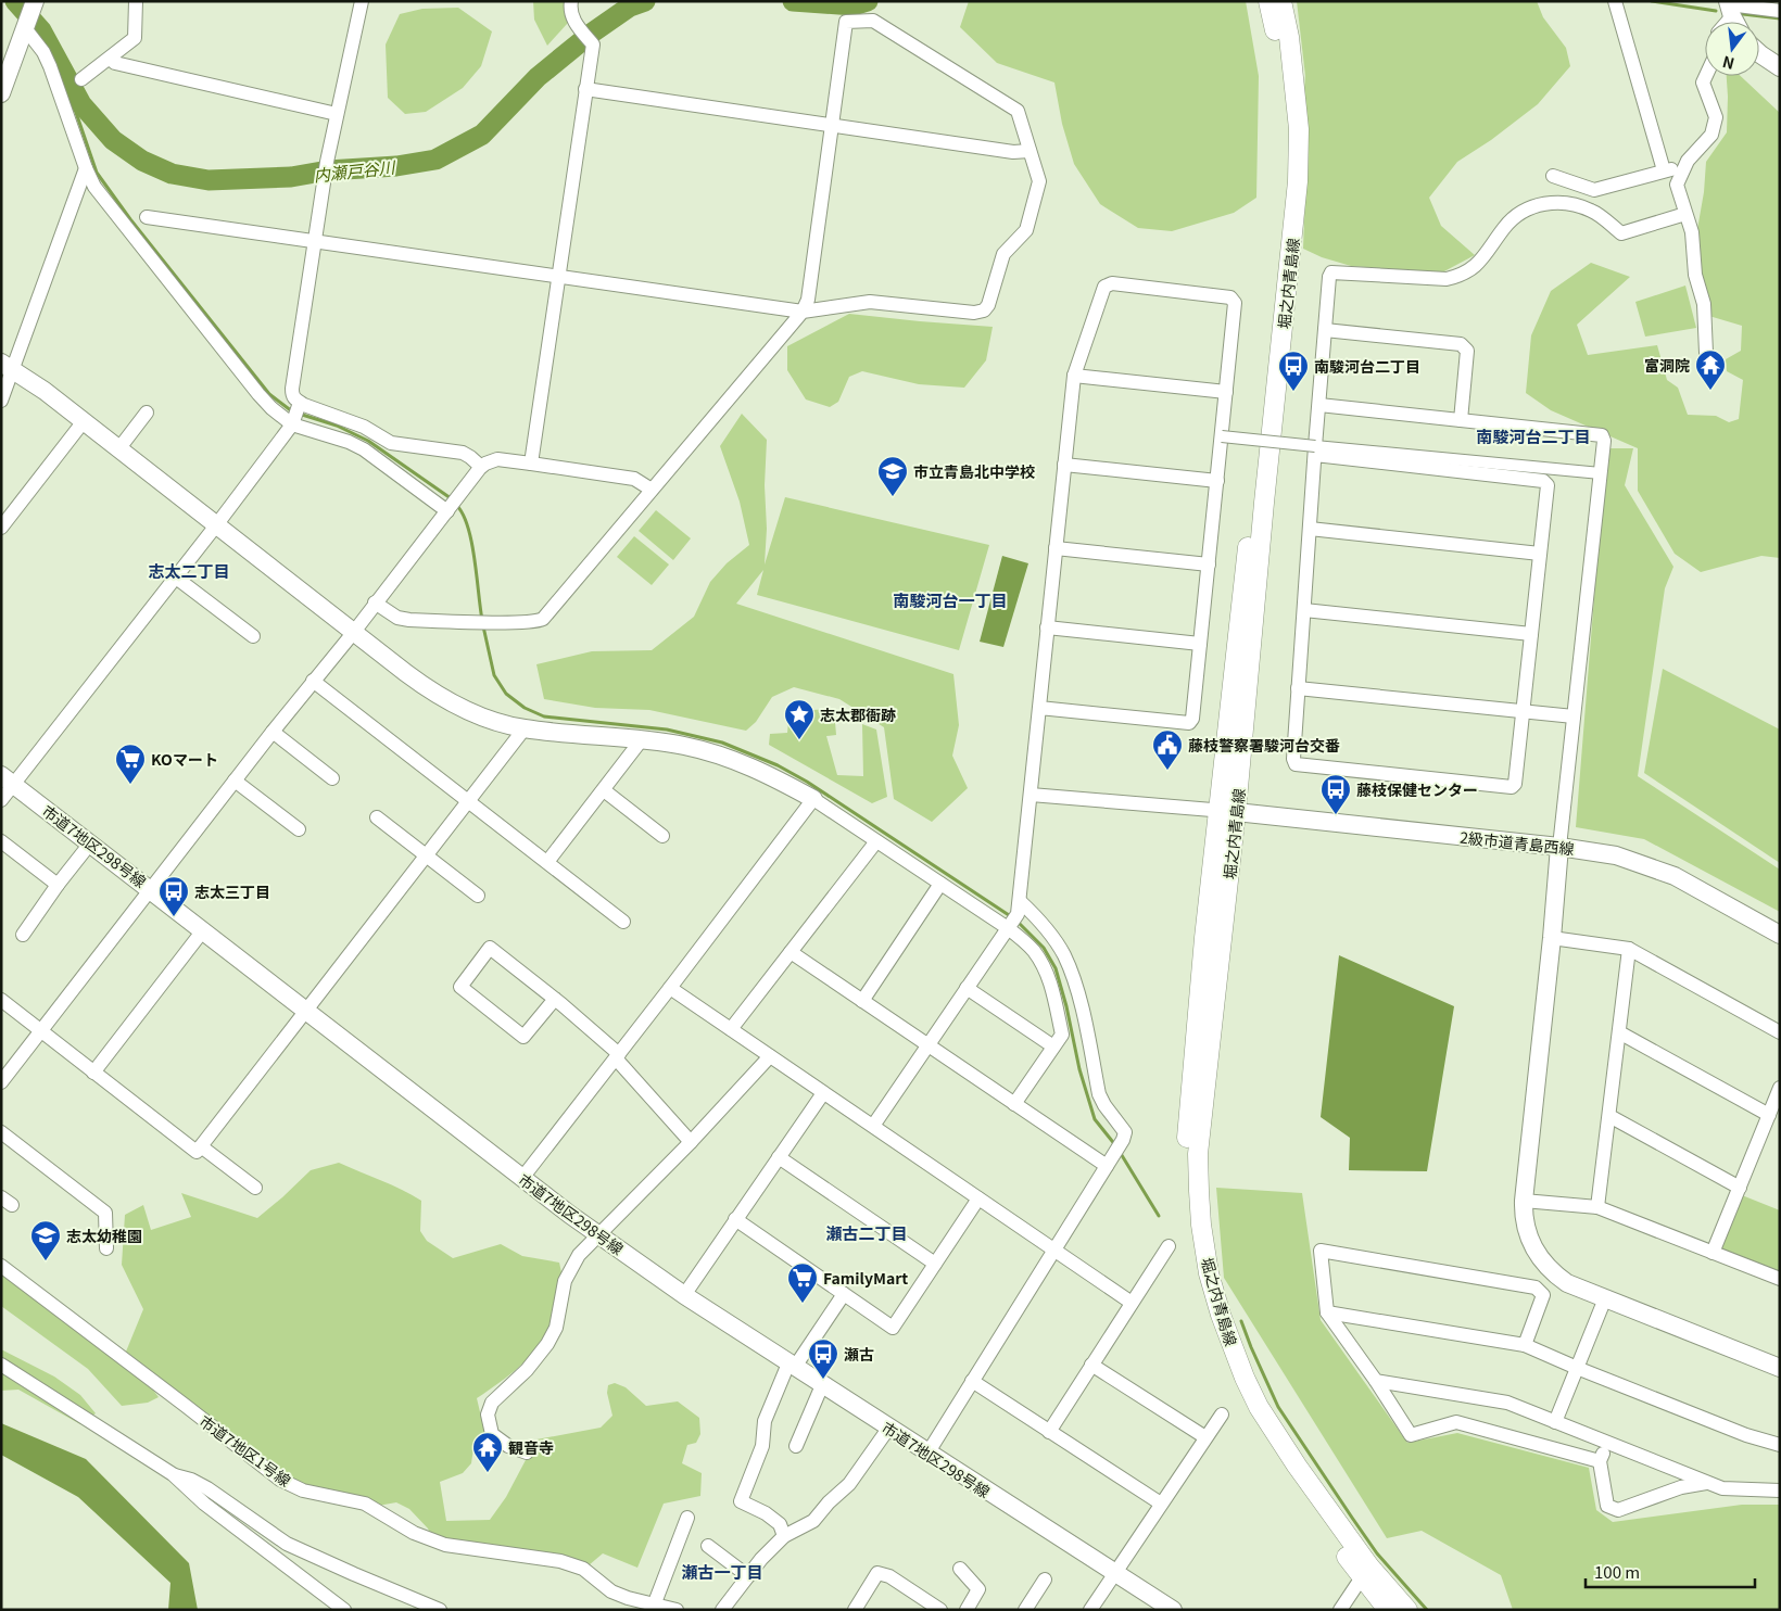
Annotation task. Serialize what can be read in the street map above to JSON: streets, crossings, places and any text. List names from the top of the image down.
{
  "streets": {
    "main road": ["堀之内青島線"],
    "street": ["2級市道青島西線", "市道7地区298号線", "市道7地区1号線"]
  },
  "crossings": [
    ["堀之内青島線", "2級市道青島西線"]
  ],
  "districts": [
    "南駿河台二丁目",
    "志太二丁目",
    "南駿河台一丁目",
    "瀬古二丁目",
    "瀬古一丁目"
  ],
  "water": ["内瀬戸谷川"],
  "places": {
    "temple": ["富洞院", "観音寺"],
    "bus stop": [
      "南駿河台二丁目",
      "藤枝保健センター",
      "志太三丁目",
      "瀬古"
    ],
    "school or university": ["市立青島北中学校", "志太幼稚園"],
    "place": ["志太郡衙跡"],
    "public building": ["藤枝警察署駿河台交番"],
    "supermarket": ["KOマート", "FamilyMart"]
  },
  "scale_bar": "100 m",
  "north": "bottom"
}
